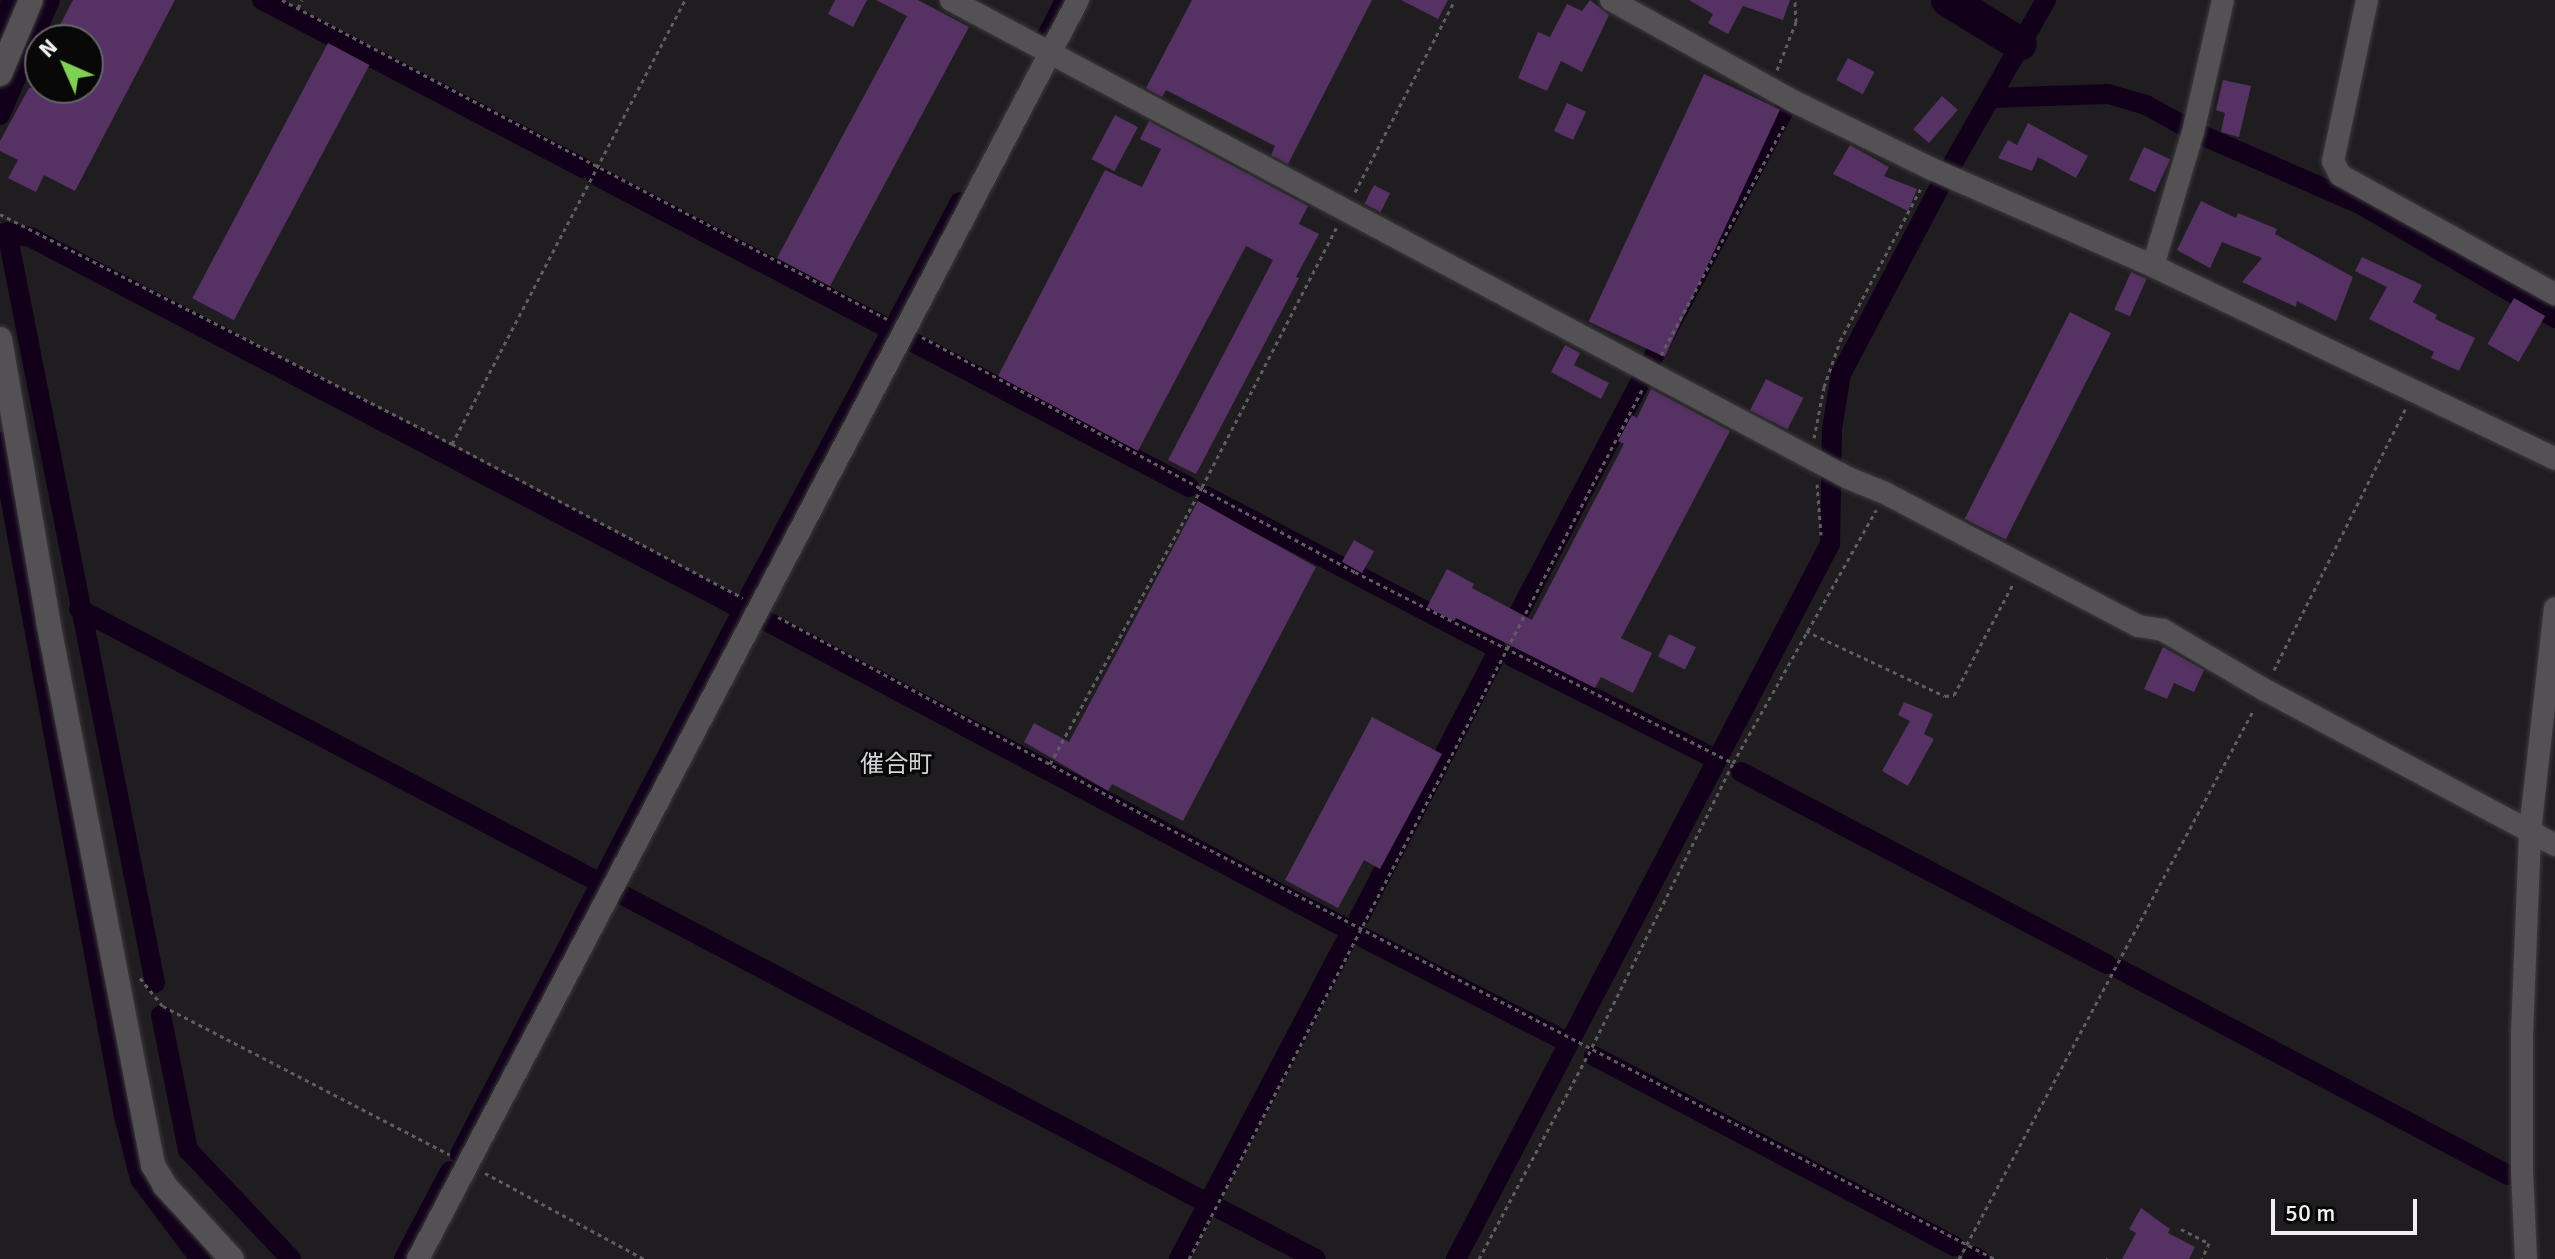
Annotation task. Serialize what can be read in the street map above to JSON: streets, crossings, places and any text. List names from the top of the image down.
{
  "districts": ["催合町"],
  "scale_bar": "50 m",
  "north": "top left"
}
